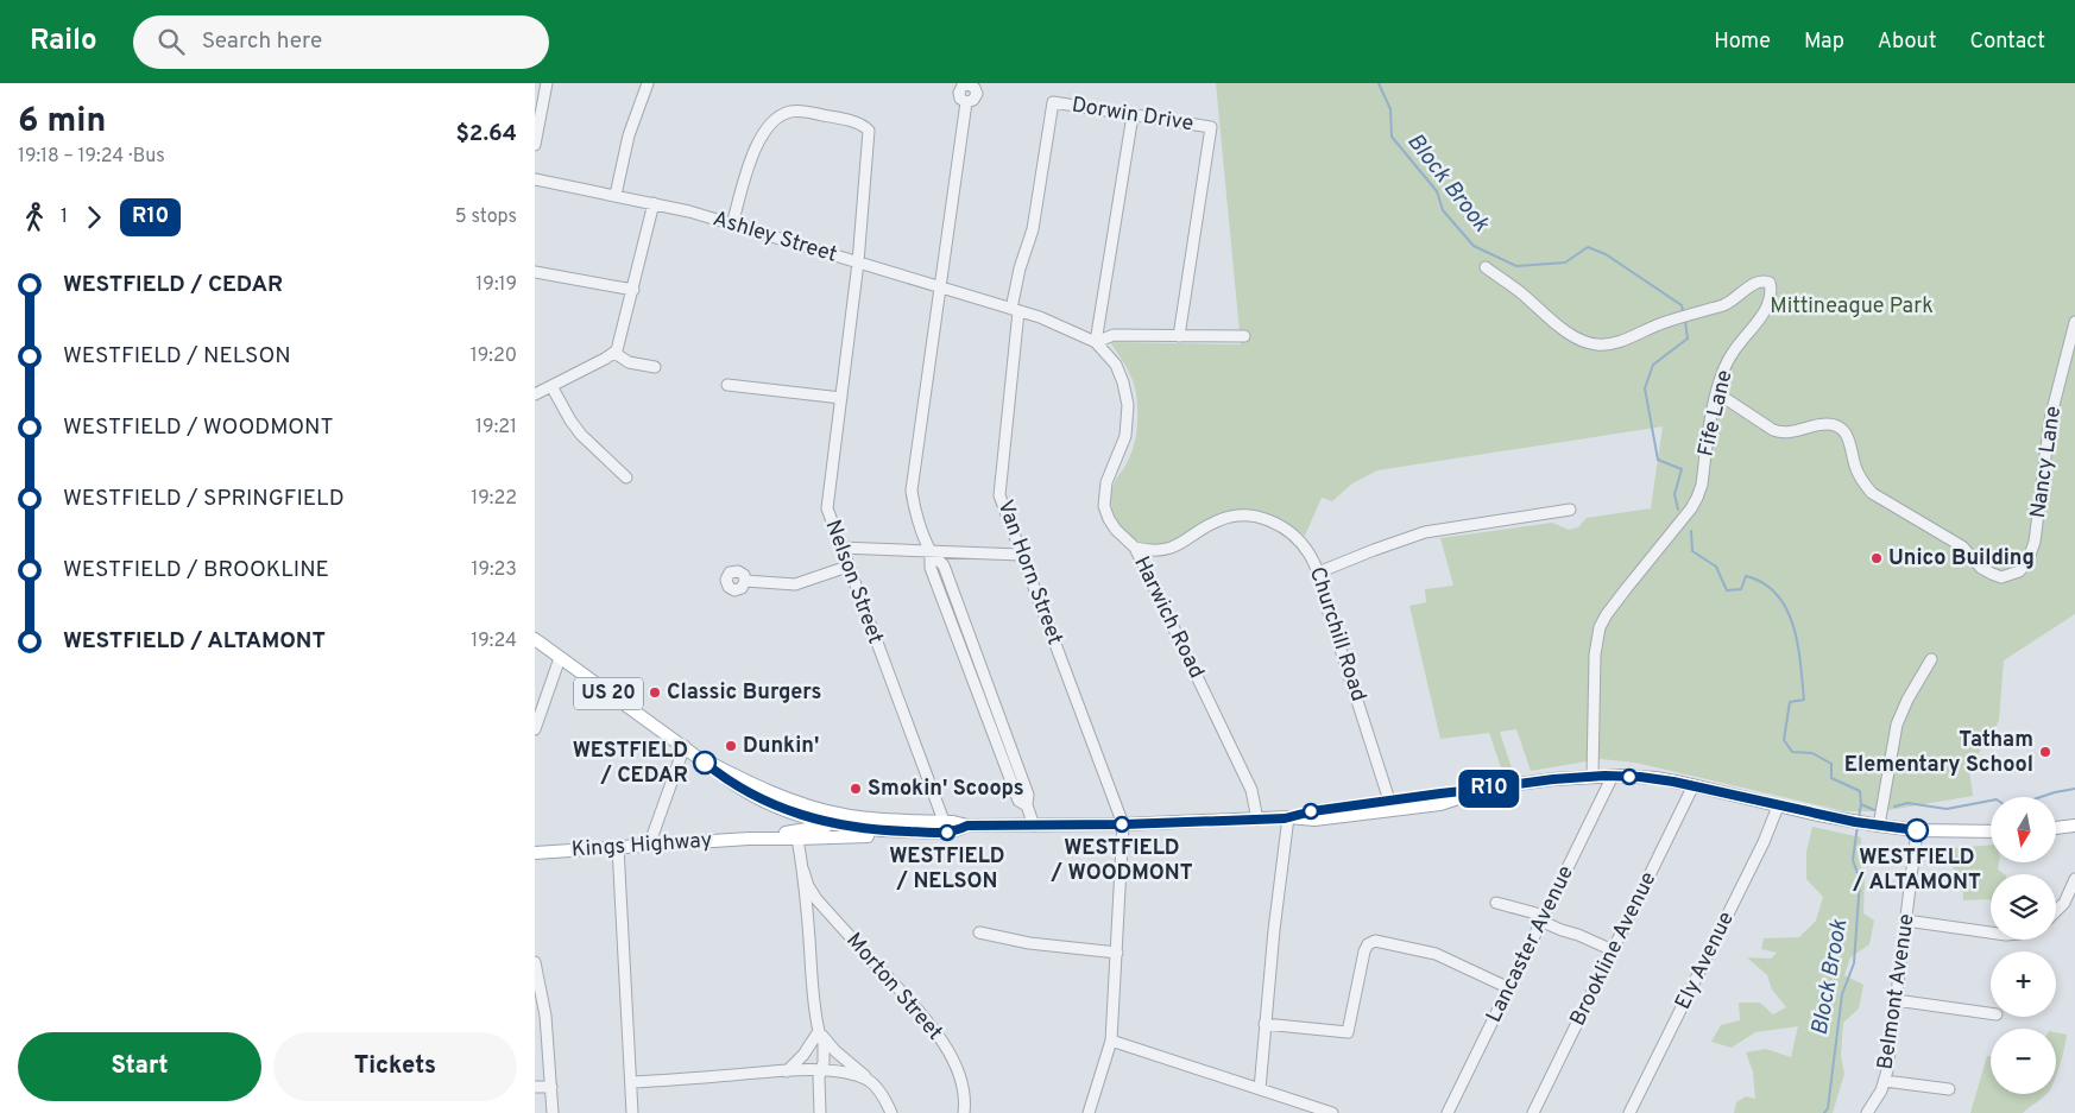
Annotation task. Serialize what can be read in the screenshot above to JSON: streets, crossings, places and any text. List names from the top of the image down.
{
  "streets": {
    "main road": ["US 20", "Kings Highway"],
    "street": [
      "Dorwin Drive",
      "Ashley Street",
      "Fife Lane",
      "Nancy Lane",
      "Van Horn Street",
      "Nelson Street",
      "Harwich Road",
      "Churchill Road",
      "Lancaster Avenue",
      "Brookline Avenue",
      "Ely Avenue",
      "Morton Street",
      "Belmont Avenue"
    ]
  },
  "crossings": [
    ["Dorwin Drive", "Ashley Street"],
    ["Dorwin Drive", "Van Horn Street"],
    ["Dorwin Drive", "Harwich Road"],
    ["Ashley Street", "Van Horn Street"],
    ["Ashley Street", "Nelson Street"],
    ["Ashley Street", "Harwich Road"],
    ["Fife Lane", "Nancy Lane"],
    ["Fife Lane", "US 20"],
    ["Van Horn Street", "Harwich Road"],
    ["Van Horn Street", "US 20"],
    ["Nelson Street", "US 20"],
    ["Harwich Road", "Churchill Road"],
    ["Harwich Road", "US 20"],
    ["Churchill Road", "US 20"],
    ["US 20", "Kings Highway"],
    ["US 20", "Lancaster Avenue"],
    ["US 20", "Brookline Avenue"],
    ["US 20", "Ely Avenue"],
    ["US 20", "Belmont Avenue"]
  ],
  "water": ["Block Brook"],
  "parks": ["Mittineague Park"],
  "places": [
    "Unico Building",
    "Classic Burgers",
    "Dunkin'",
    "Tatham Elementary School",
    "WESTFIELD / CEDAR",
    "Smokin' Scoops",
    "WESTFIELD / WOODMONT",
    "WESTFIELD / ALTAMONT",
    "WESTFIELD / NELSON"
  ],
  "lines": ["bus line R10"],
  "north": "bottom",
  "page": {
    "header": "Railo",
    "search": "Search here",
    "nav": [
      "Home",
      "Map",
      "About",
      "Contact"
    ],
    "heading": ["6 min", "19:18 – 19:24 · Bus", "$2.64"],
    "on_map": "R10",
    "legs": ["1", "R10", "5 stops"],
    "list": [
      {
        "name": "WESTFIELD / CEDAR",
        "value": "19:19"
      },
      {
        "name": "WESTFIELD / NELSON",
        "value": "19:20"
      },
      {
        "name": "WESTFIELD / WOODMONT",
        "value": "19:21"
      },
      {
        "name": "WESTFIELD / SPRINGFIELD",
        "value": "19:22"
      },
      {
        "name": "WESTFIELD / BROOKLINE",
        "value": "19:23"
      },
      {
        "name": "WESTFIELD / ALTAMONT",
        "value": "19:24"
      }
    ],
    "map_buttons": ["+", "−"],
    "buttons": ["Start", "Tickets"]
  }
}
